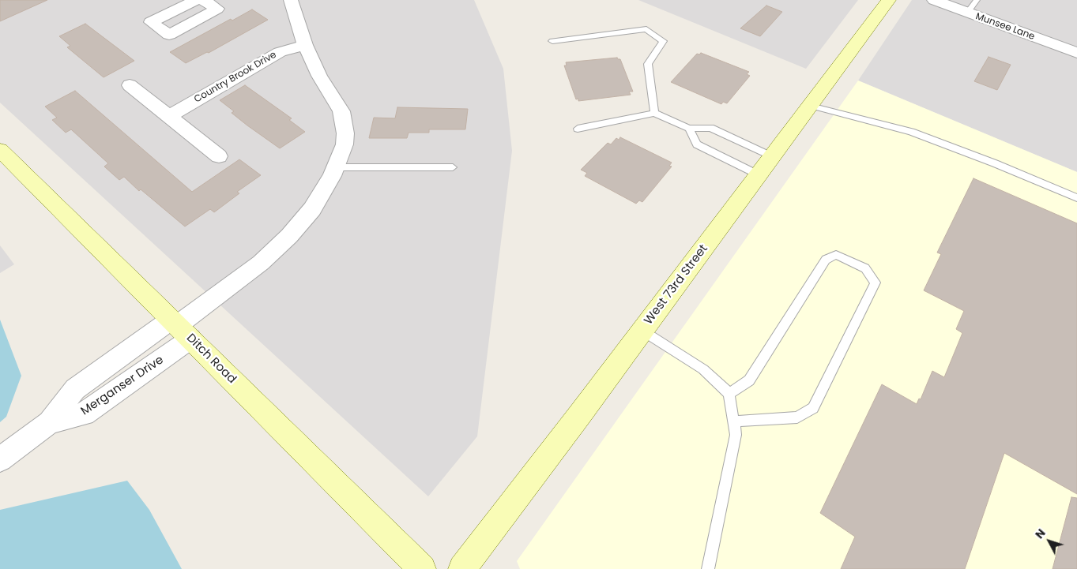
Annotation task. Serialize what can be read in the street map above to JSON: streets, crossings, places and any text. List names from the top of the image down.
{
  "streets": {
    "main road": ["West 73rd Street", "Ditch Road"],
    "street": ["Munsee Lane", "Country Brook Drive", "Merganser Drive"]
  },
  "crossings": [
    ["Ditch Road", "Merganser Drive"]
  ],
  "north": "top left"
}
